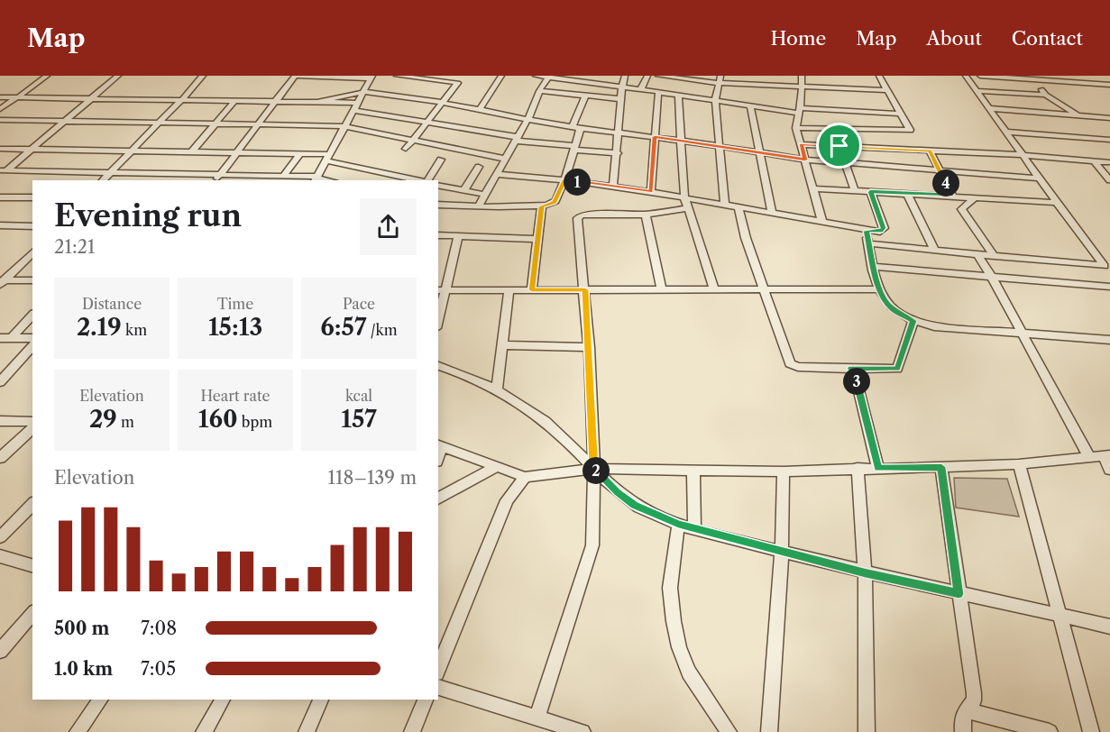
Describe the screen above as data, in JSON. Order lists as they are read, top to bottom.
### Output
{
  "page": {
    "header": "Map",
    "nav": [
      "Home",
      "Map",
      "About",
      "Contact"
    ],
    "pins": [
      "1",
      "4",
      "3",
      "2"
    ],
    "heading": ["Evening run", "21:21"],
    "stats": [
      ["Distance", "2.19 km"],
      ["Time", "15:13"],
      ["Pace", "6:57 /km"],
      ["Elevation", "29 m"],
      ["Heart rate", "160 bpm"],
      ["kcal", "157"]
    ],
    "chart": ["Elevation", "118–139 m"],
    "list": [
      {
        "name": "500 m",
        "note": "7:08"
      },
      {
        "name": "1.0 km",
        "note": "7:05"
      }
    ]
  }
}
